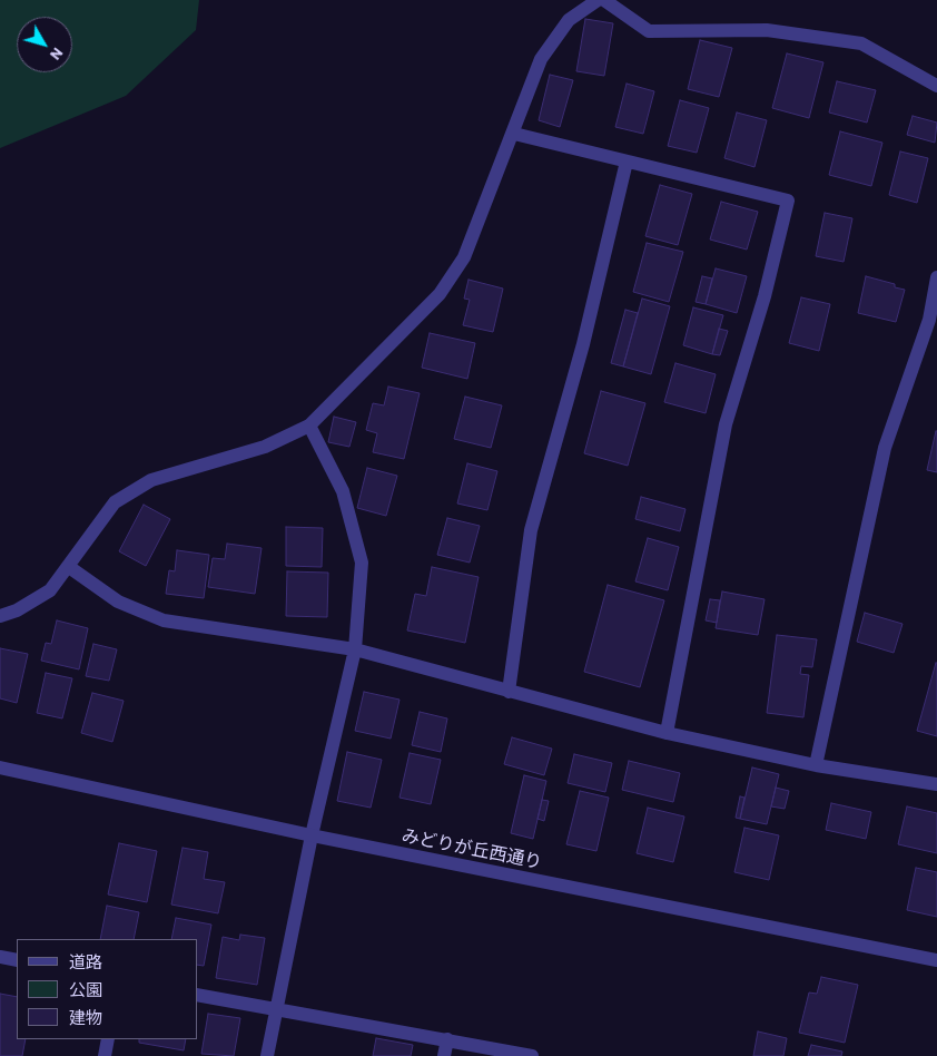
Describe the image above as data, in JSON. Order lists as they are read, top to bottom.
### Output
{
  "streets": {
    "street": ["みどりが丘西通り"]
  },
  "legend": ["道路", "公園", "建物"],
  "north": "bottom right"
}
